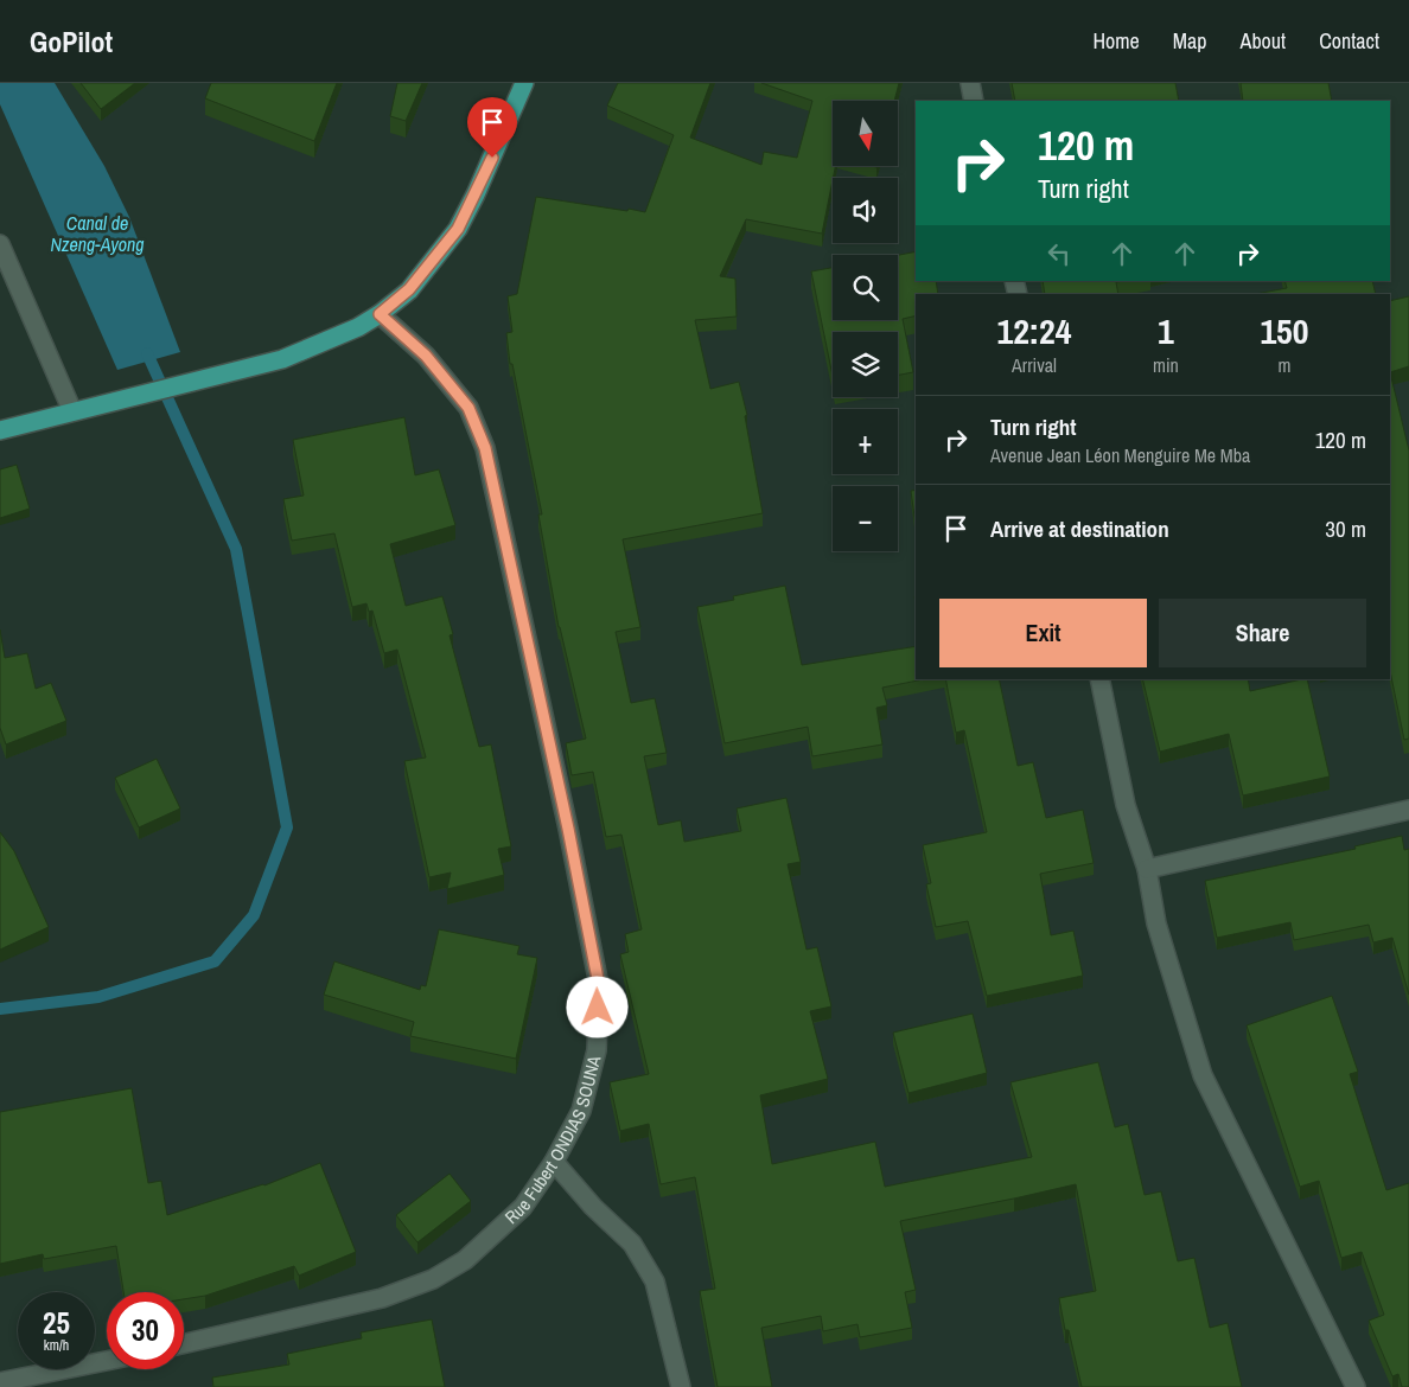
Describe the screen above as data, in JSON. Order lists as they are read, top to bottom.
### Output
{
  "streets": {
    "street": ["Rue Fubert ONDIAS SOUNA"]
  },
  "water": ["Canal de Nzeng-Ayong"],
  "north": "bottom",
  "page": {
    "header": "GoPilot",
    "nav": [
      "Home",
      "Map",
      "About",
      "Contact"
    ],
    "map_buttons": ["+", "−"],
    "turn": ["120 m", "Turn right"],
    "eta": [
      "12:24",
      "Arrival",
      "1",
      "min",
      "150",
      "m"
    ],
    "list": [
      {
        "name": "Turn right",
        "note": "Avenue Jean Léon Menguire Me Mba",
        "value": "120 m"
      },
      {
        "name": "Arrive at destination",
        "value": "30 m"
      }
    ],
    "buttons": ["Exit", "Share"],
    "speed": "25 km/h",
    "limit": "30"
  }
}
